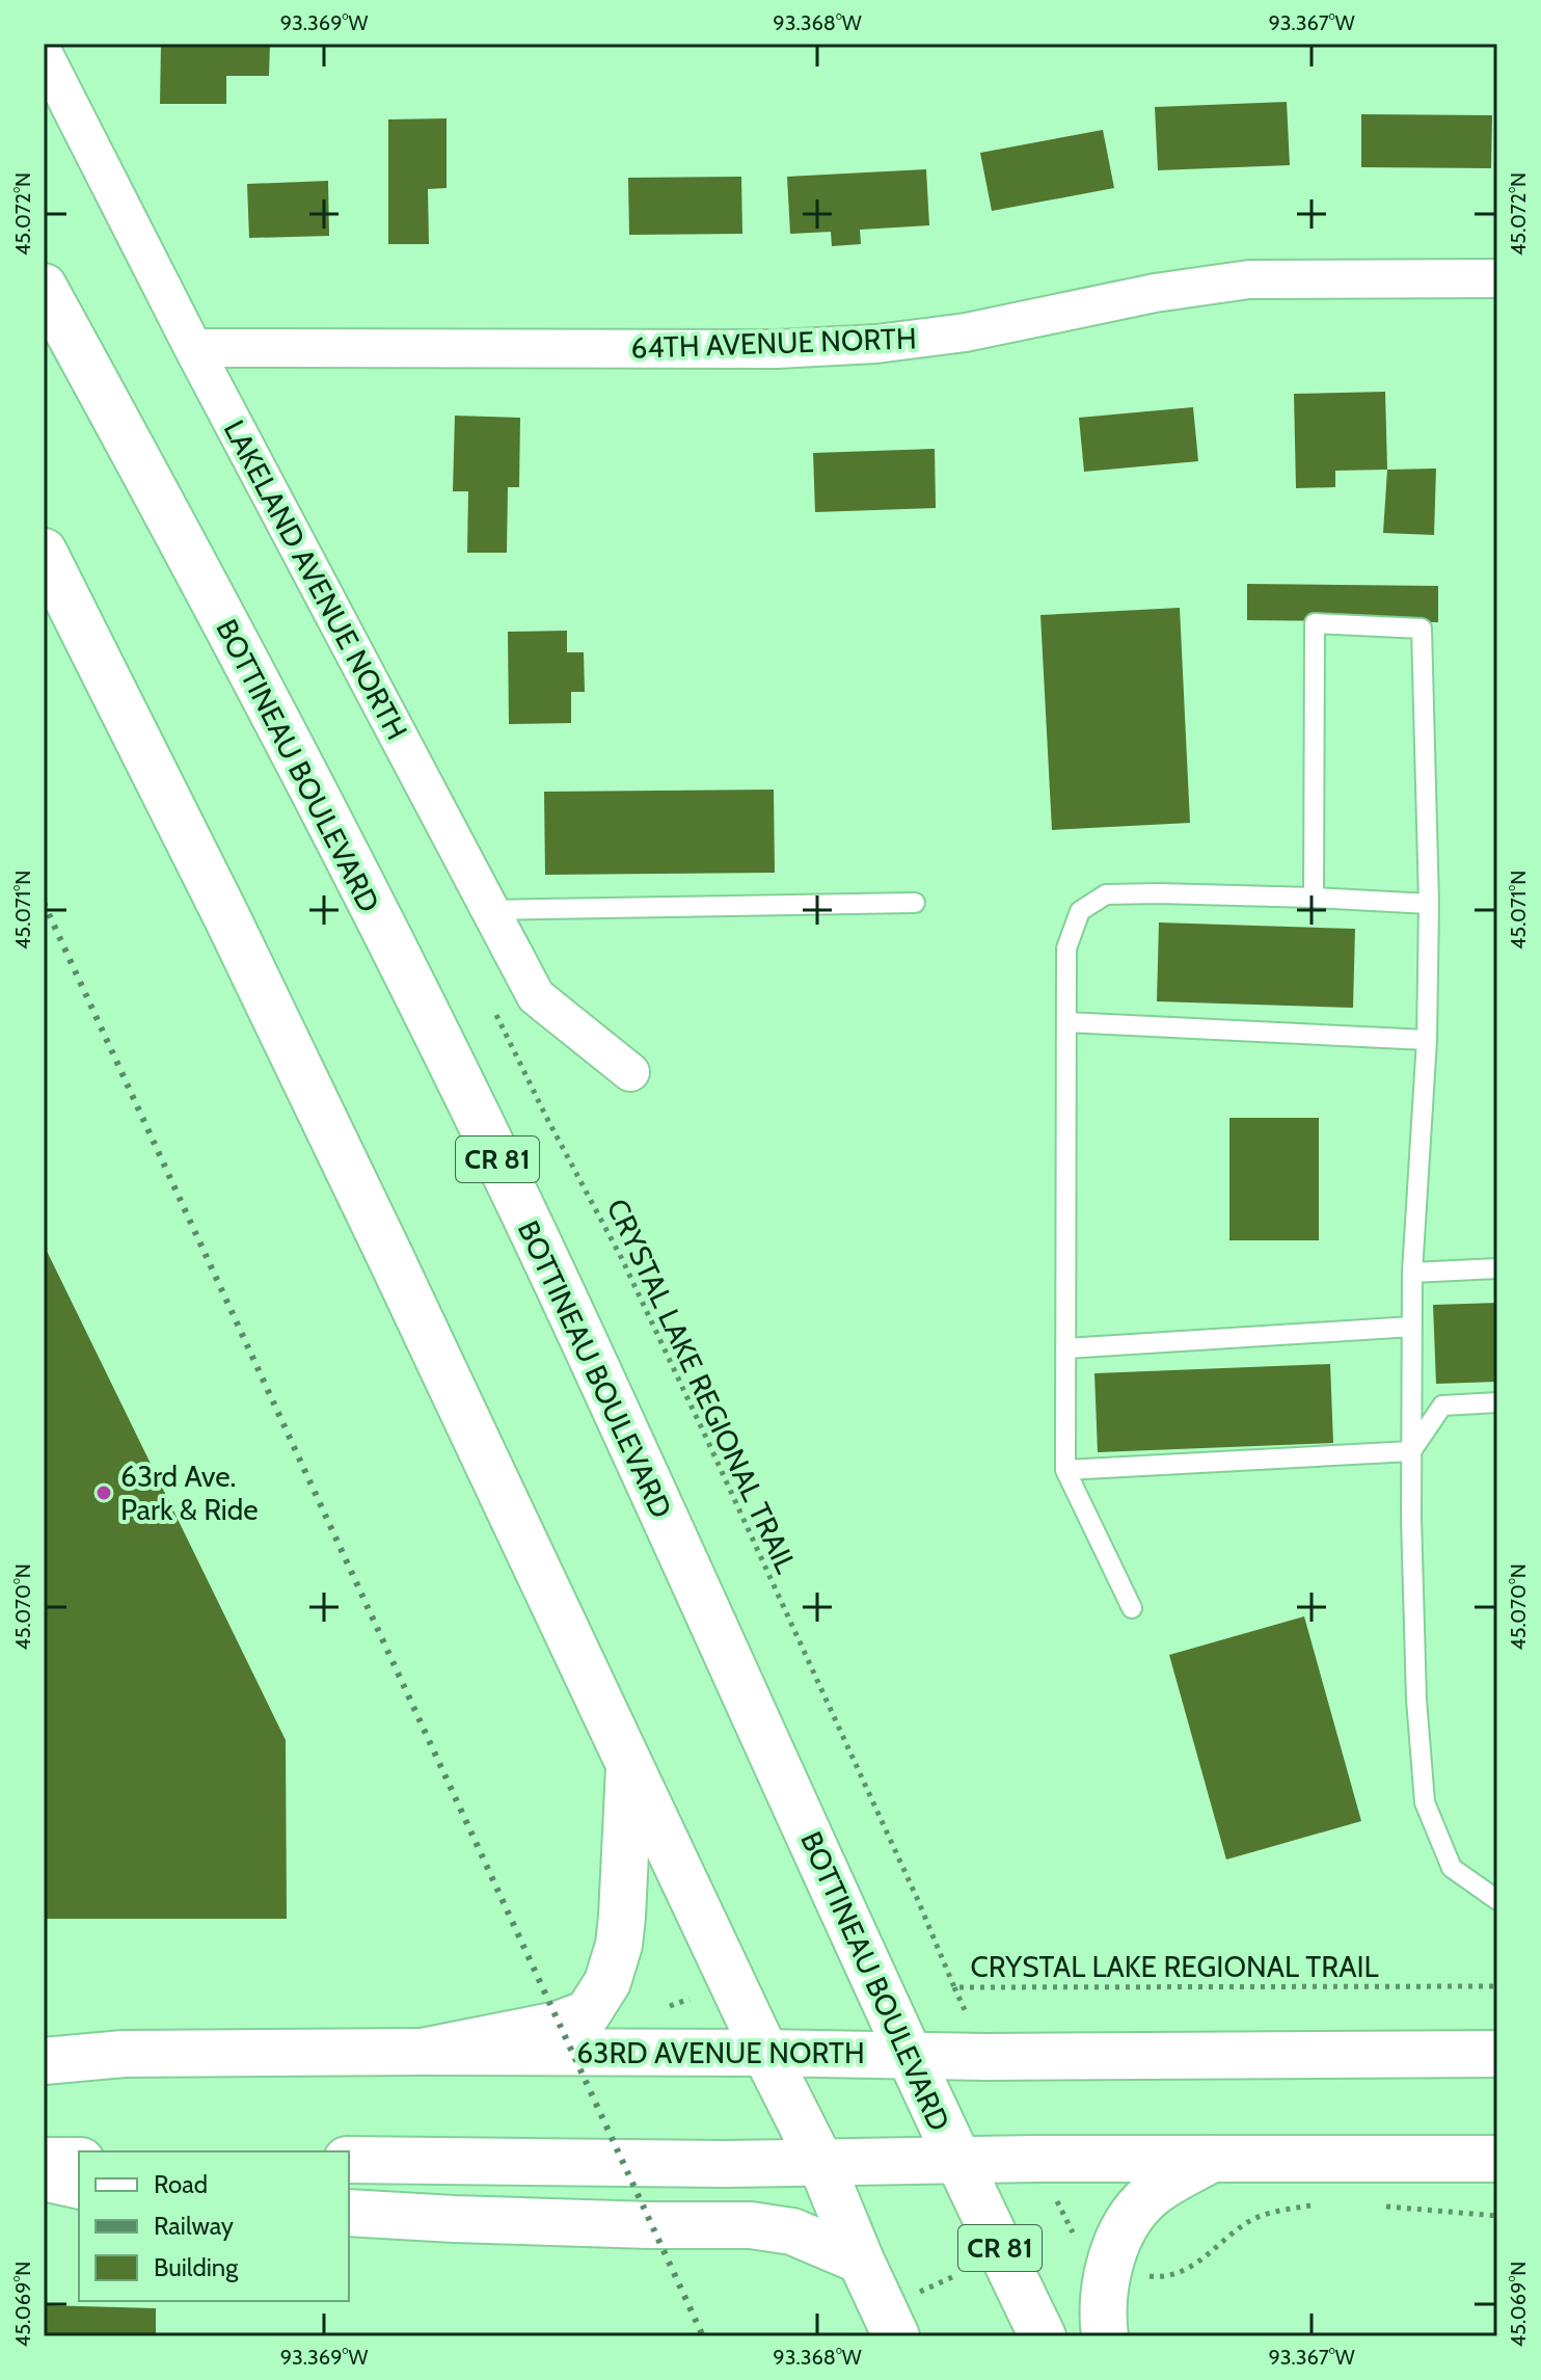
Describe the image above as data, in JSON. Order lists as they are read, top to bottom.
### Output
{
  "streets": {
    "main road": ["BOTTINEAU BOULEVARD", "CR 81", "63RD AVENUE NORTH"],
    "street": ["64TH AVENUE NORTH", "LAKELAND AVENUE NORTH"],
    "path": ["CRYSTAL LAKE REGIONAL TRAIL"]
  },
  "crossings": [
    ["64TH AVENUE NORTH", "LAKELAND AVENUE NORTH"],
    ["BOTTINEAU BOULEVARD", "63RD AVENUE NORTH"]
  ],
  "places": ["63rd Ave. Park & Ride"],
  "legend": ["Road", "Railway", "Building"],
  "coordinates": [
    "93.369°W",
    "93.368°W",
    "93.367°W",
    "45.072°N",
    "45.071°N",
    "45.070°N",
    "45.069°N"
  ]
}
